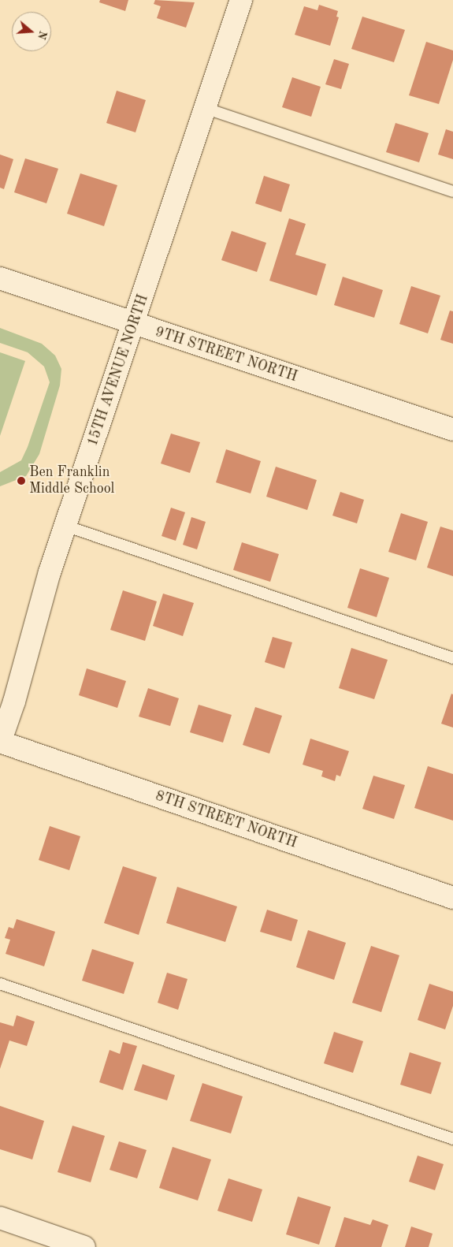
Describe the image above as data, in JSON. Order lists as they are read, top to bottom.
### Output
{
  "streets": {
    "street": ["9TH STREET NORTH", "15TH AVENUE NORTH", "8TH STREET NORTH"]
  },
  "crossings": [
    ["9TH STREET NORTH", "15TH AVENUE NORTH"],
    ["15TH AVENUE NORTH", "8TH STREET NORTH"]
  ],
  "places": ["Ben Franklin Middle School"],
  "north": "right"
}
